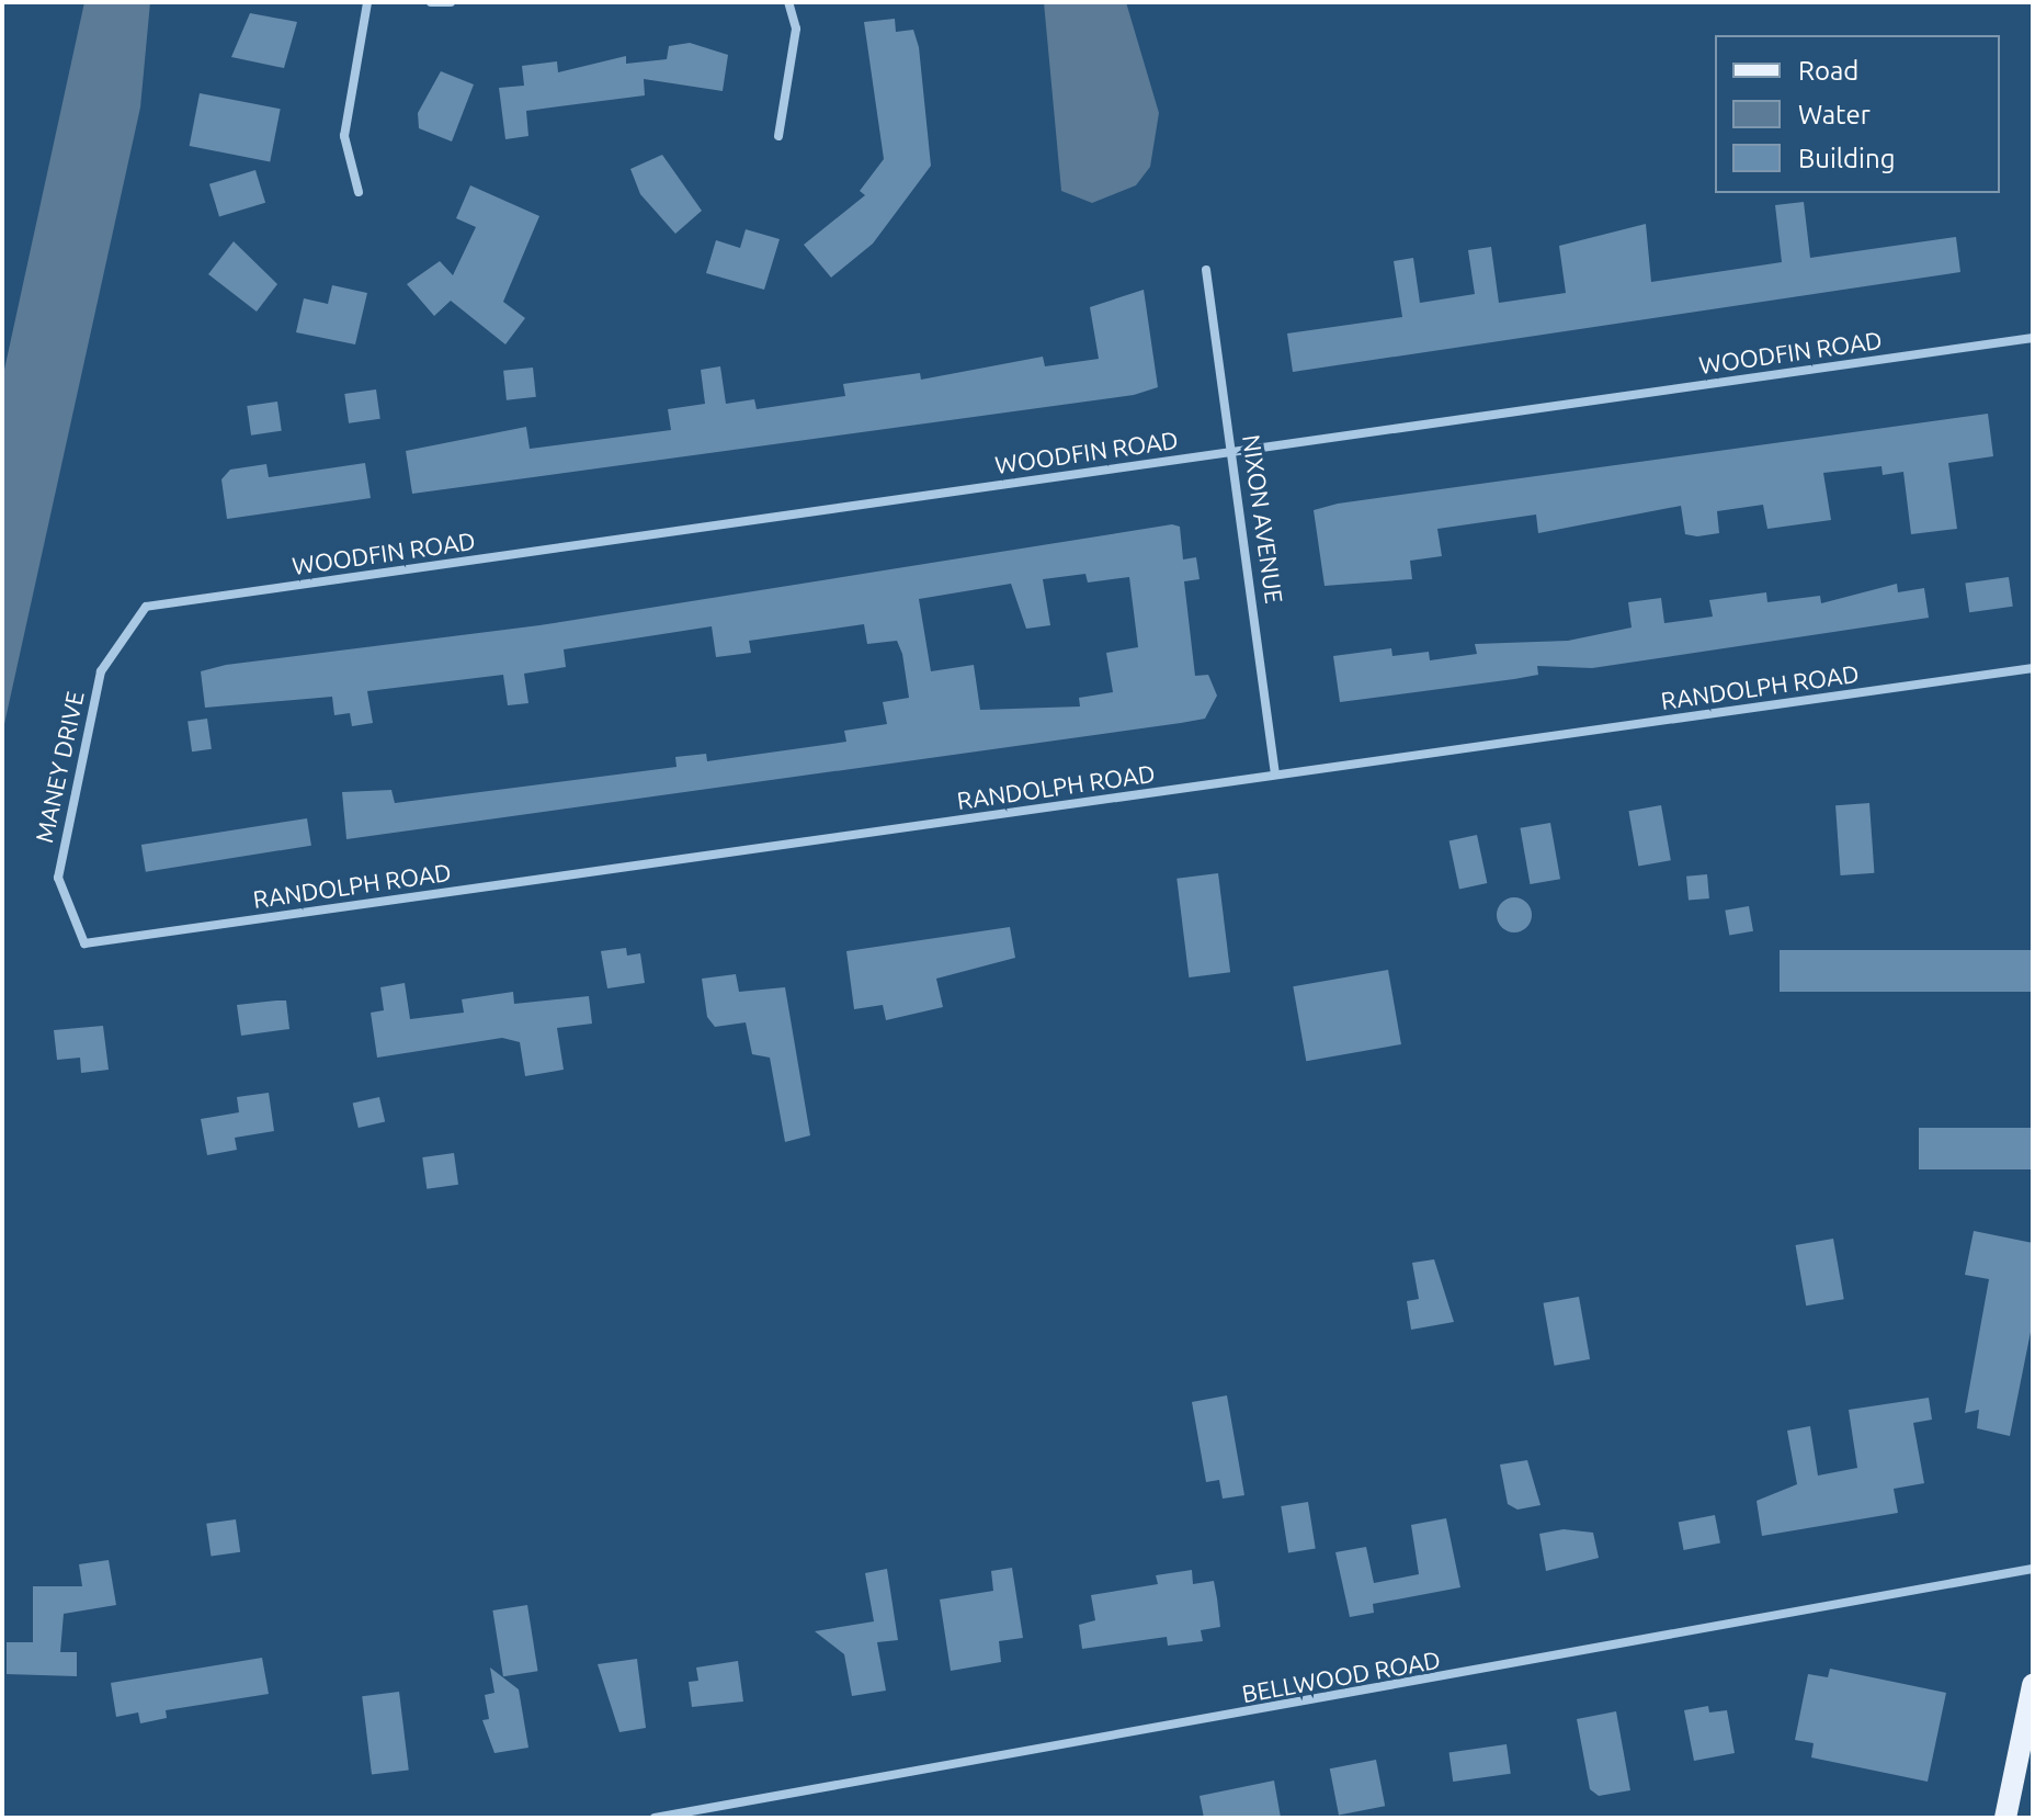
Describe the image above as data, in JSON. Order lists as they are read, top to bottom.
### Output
{
  "streets": {
    "street": [
      "WOODFIN ROAD",
      "NIXON AVENUE",
      "RANDOLPH ROAD",
      "MANEY DRIVE",
      "BELLWOOD ROAD"
    ]
  },
  "crossings": [
    ["WOODFIN ROAD", "NIXON AVENUE"],
    ["WOODFIN ROAD", "MANEY DRIVE"],
    ["NIXON AVENUE", "RANDOLPH ROAD"],
    ["RANDOLPH ROAD", "MANEY DRIVE"]
  ],
  "legend": ["Road", "Water", "Building"]
}
